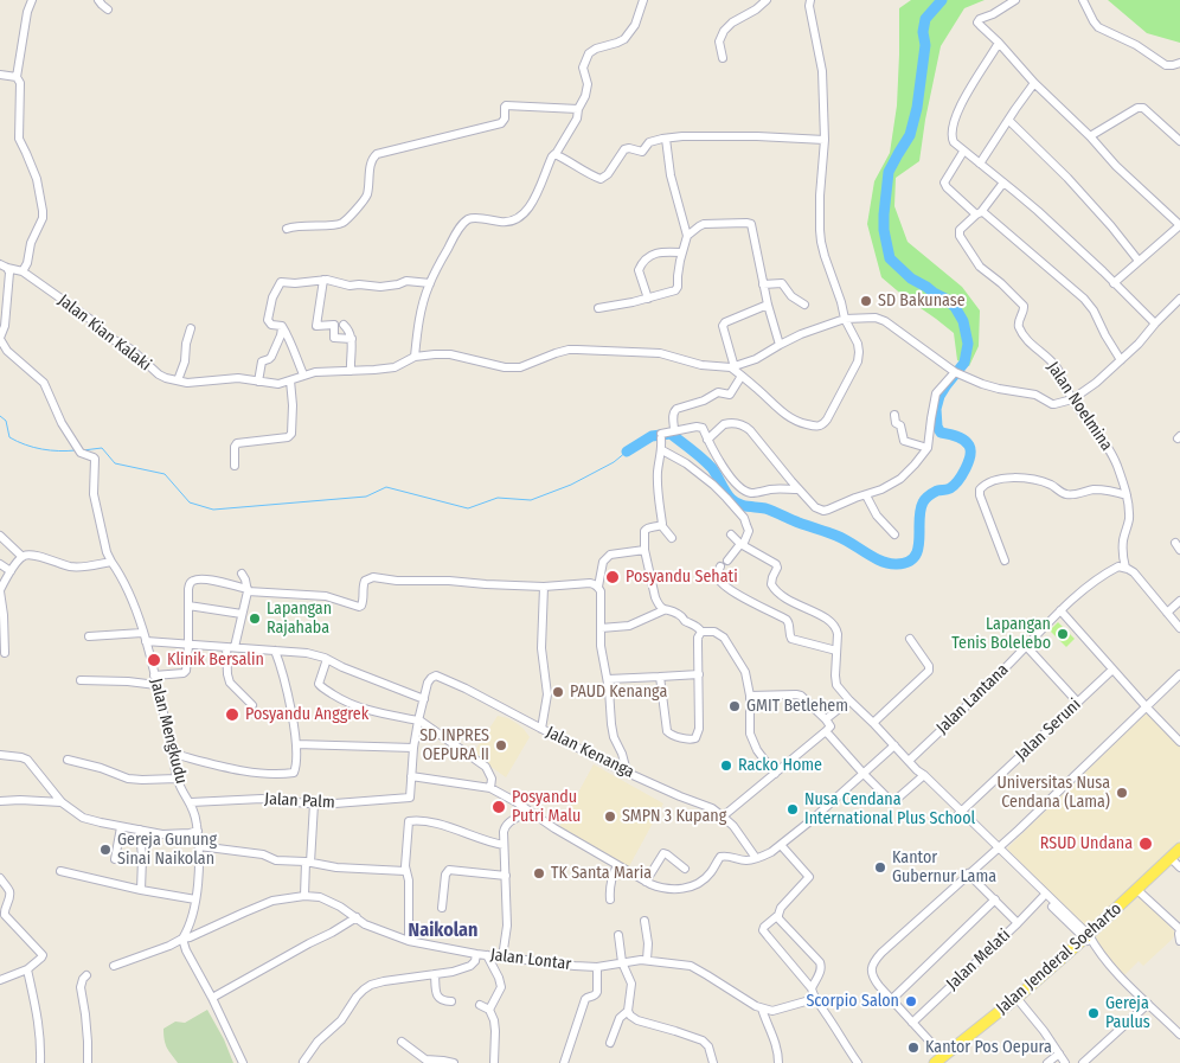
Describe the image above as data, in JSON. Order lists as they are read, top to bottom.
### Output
{
  "streets": {
    "main road": ["Jalan Jenderal Soeharto"],
    "street": [
      "Jalan Kian Kalaki",
      "Jalan Noelmina",
      "Jalan Lantana",
      "Jalan Seruni",
      "Jalan Mengkudu",
      "Jalan Kenanga",
      "Jalan Palm",
      "Jalan Lontar",
      "Jalan Melati"
    ]
  },
  "crossings": [
    ["Jalan Kian Kalaki", "Jalan Noelmina"],
    ["Jalan Noelmina", "Jalan Lantana"],
    ["Jalan Mengkudu", "Jalan Palm"],
    ["Jalan Mengkudu", "Jalan Lontar"],
    ["Jalan Kenanga", "Jalan Palm"]
  ],
  "districts": ["Naikolan"],
  "places": [
    "SD Bakunase",
    "Posyandu Sehati",
    "Lapangan Rajahaba",
    "Lapangan Tenis Bolelebo",
    "Klinik Bersalin",
    "PAUD Kenanga",
    "GMIT Betlehem",
    "Posyandu Anggrek",
    "SD INPRES OEPURA II",
    "Racko Home",
    "Universitas Nusa Cendana (Lama)",
    "Posyandu Putri Malu",
    "Nusa Cendana International Plus School",
    "SMPN 3 Kupang",
    "RSUD Undana",
    "Gereja Gunung Sinai Naikolan",
    "Kantor Gubernur Lama",
    "TK Santa Maria",
    "Scorpio Salon",
    "Gereja Paulus",
    "Kantor Pos Oepura"
  ]
}
